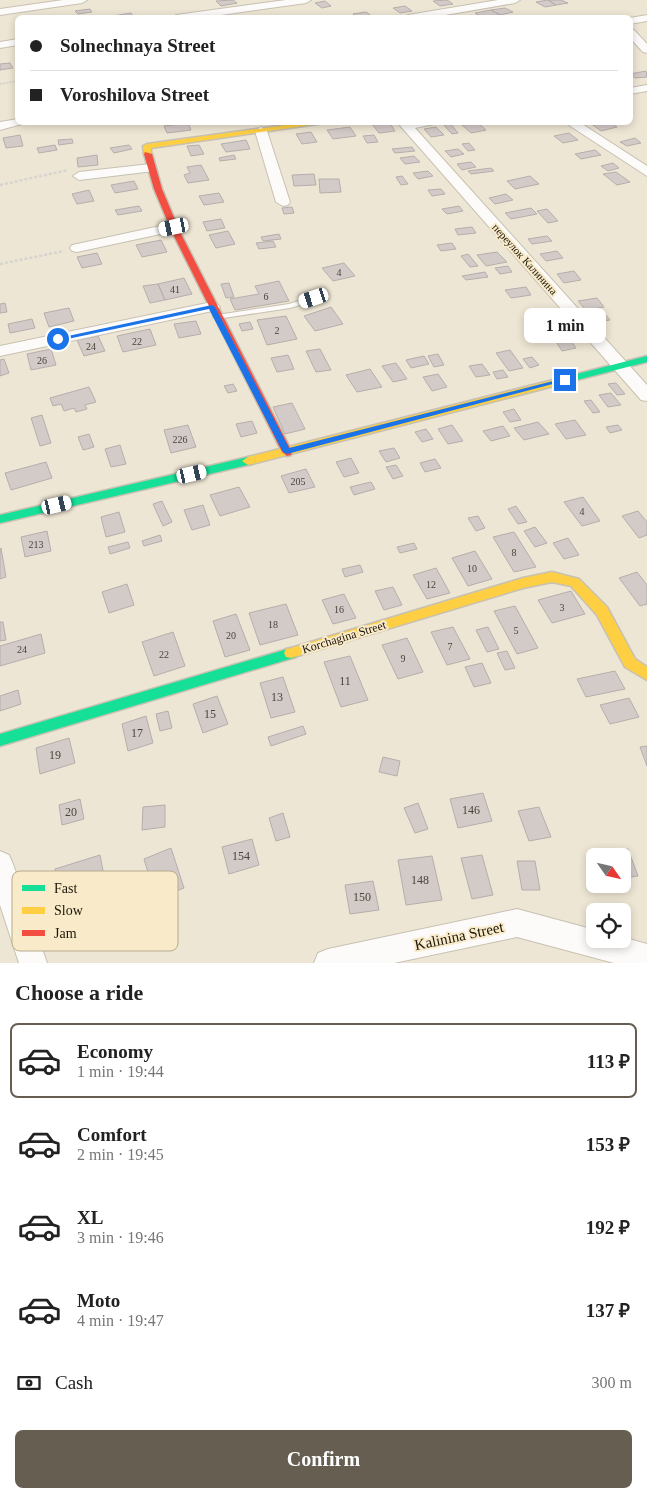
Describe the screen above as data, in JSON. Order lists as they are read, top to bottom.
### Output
{
  "streets": {
    "street": ["переулок Калинина", "Korchagina Street", "Kalinina Street"]
  },
  "house_numbers": [
    "4",
    "41",
    "6",
    "2",
    "22",
    "24",
    "26",
    "226",
    "205",
    "4",
    "213",
    "8",
    "10",
    "12",
    "3",
    "16",
    "18",
    "5",
    "20",
    "7",
    "24",
    "22",
    "9",
    "11",
    "13",
    "15",
    "17",
    "19",
    "146",
    "20",
    "154",
    "148",
    "150"
  ],
  "legend": ["Fast", "Slow", "Jam"],
  "north": "bottom right",
  "page": {
    "banner": ["Solnechnaya Street", "Voroshilova Street"],
    "bubble": "1 min",
    "heading": "Choose a ride",
    "list": [
      {
        "name": "Economy",
        "note": "1 min · 19:44",
        "value": "113 ₽"
      },
      {
        "name": "Comfort",
        "note": "2 min · 19:45",
        "value": "153 ₽"
      },
      {
        "name": "XL",
        "note": "3 min · 19:46",
        "value": "192 ₽"
      },
      {
        "name": "Moto",
        "note": "4 min · 19:47",
        "value": "137 ₽"
      }
    ],
    "pay": ["Cash", "300 m"],
    "buttons": "Confirm"
  }
}
